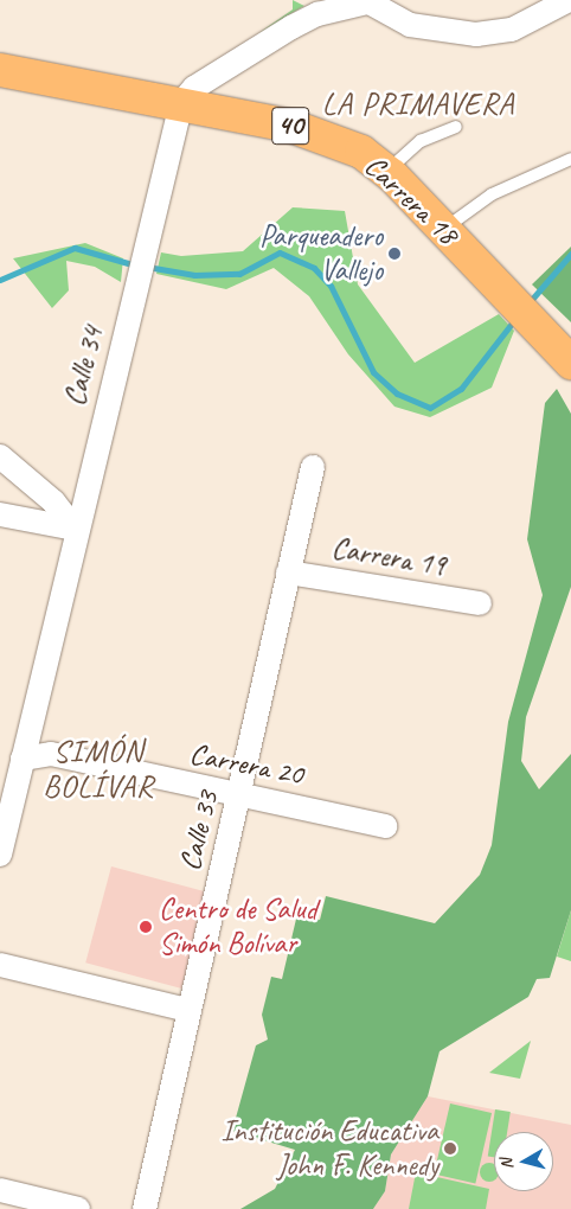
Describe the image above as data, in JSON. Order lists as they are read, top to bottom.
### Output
{
  "streets": {
    "highway": ["40", "Carrera 18"],
    "street": [
      "Calle 34",
      "Carrera 19",
      "Carrera 20",
      "Calle 33"
    ]
  },
  "crossings": [
    ["Carrera 18", "Calle 34"],
    ["Calle 34", "Carrera 20"],
    ["Carrera 19", "Calle 33"],
    ["Carrera 20", "Calle 33"]
  ],
  "districts": ["LA PRIMAVERA", "SIMÓN BOLÍVAR"],
  "places": ["Parqueadero Vallejo", "Centro de Salud Simón Bolívar", "Institución Educativa John F. Kennedy"],
  "north": "left"
}
